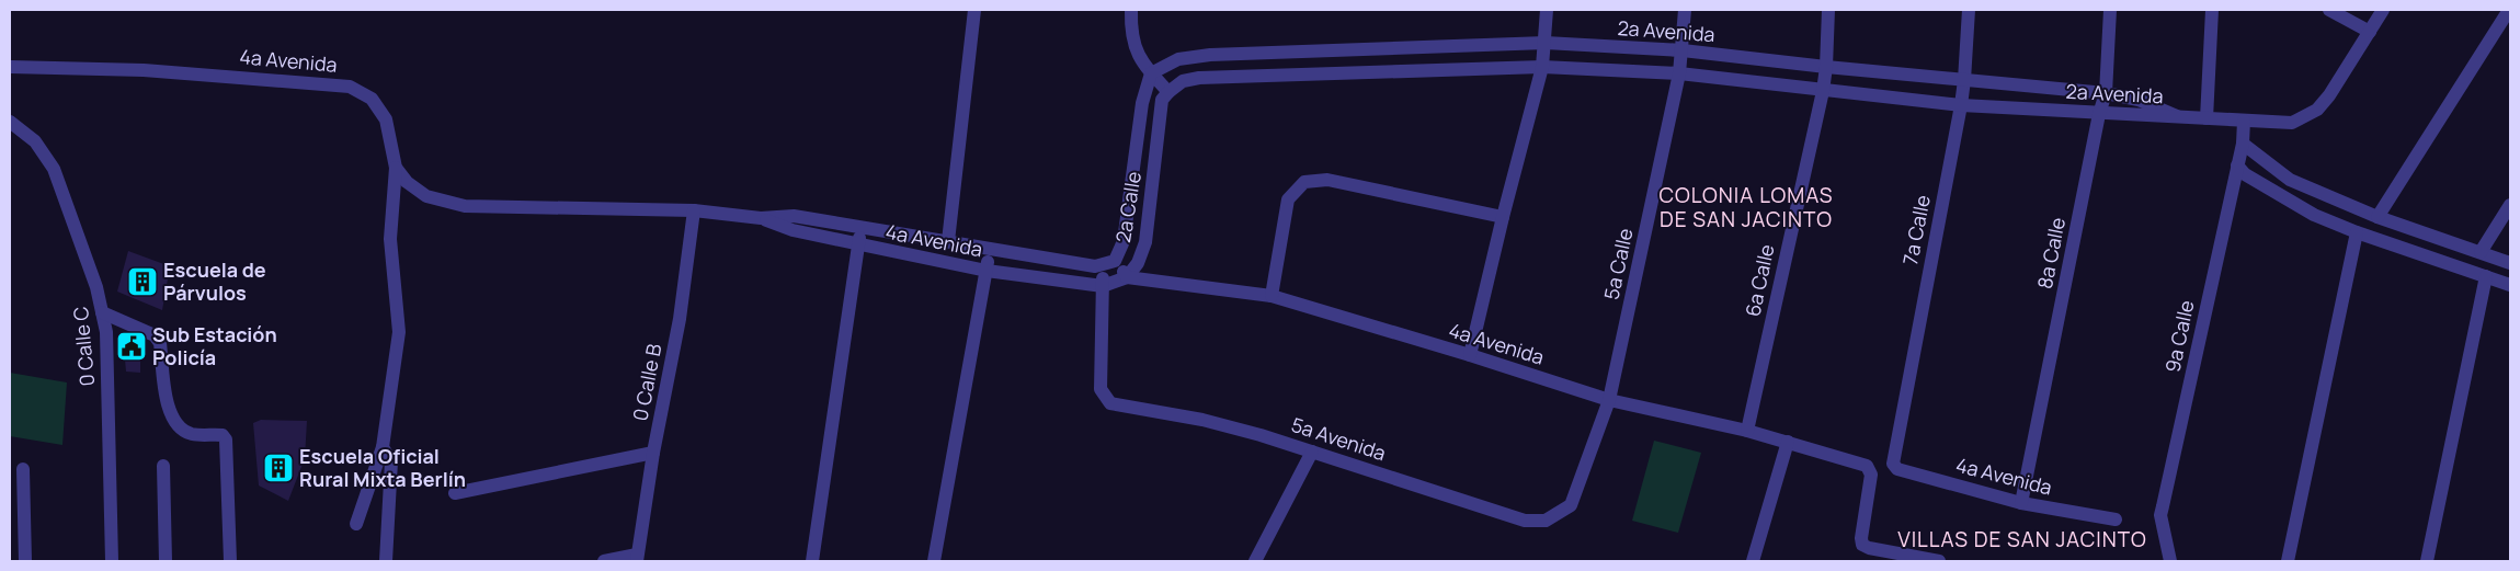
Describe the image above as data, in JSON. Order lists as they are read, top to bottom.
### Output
{
  "streets": {
    "street": [
      "2a Avenida",
      "4a Avenida",
      "2a Calle",
      "7a Calle",
      "8a Calle",
      "5a Calle",
      "6a Calle",
      "9a Calle",
      "0 Calle C",
      "0 Calle B",
      "5a Avenida"
    ]
  },
  "crossings": [
    ["2a Avenida", "2a Calle"],
    ["2a Avenida", "7a Calle"],
    ["2a Avenida", "8a Calle"],
    ["2a Avenida", "5a Calle"],
    ["2a Avenida", "6a Calle"],
    ["2a Avenida", "9a Calle"],
    ["4a Avenida", "2a Calle"],
    ["4a Avenida", "7a Calle"],
    ["4a Avenida", "8a Calle"],
    ["4a Avenida", "5a Calle"],
    ["4a Avenida", "6a Calle"],
    ["4a Avenida", "0 Calle B"],
    ["4a Avenida", "5a Avenida"],
    ["5a Calle", "5a Avenida"]
  ],
  "districts": ["COLONIA LOMAS DE SAN JACINTO", "VILLAS DE SAN JACINTO"],
  "places": {
    "building": ["Escuela de Párvulos", "Escuela Oficial Rural Mixta Berlín"],
    "public building": ["Sub Estación Policía"]
  }
}
